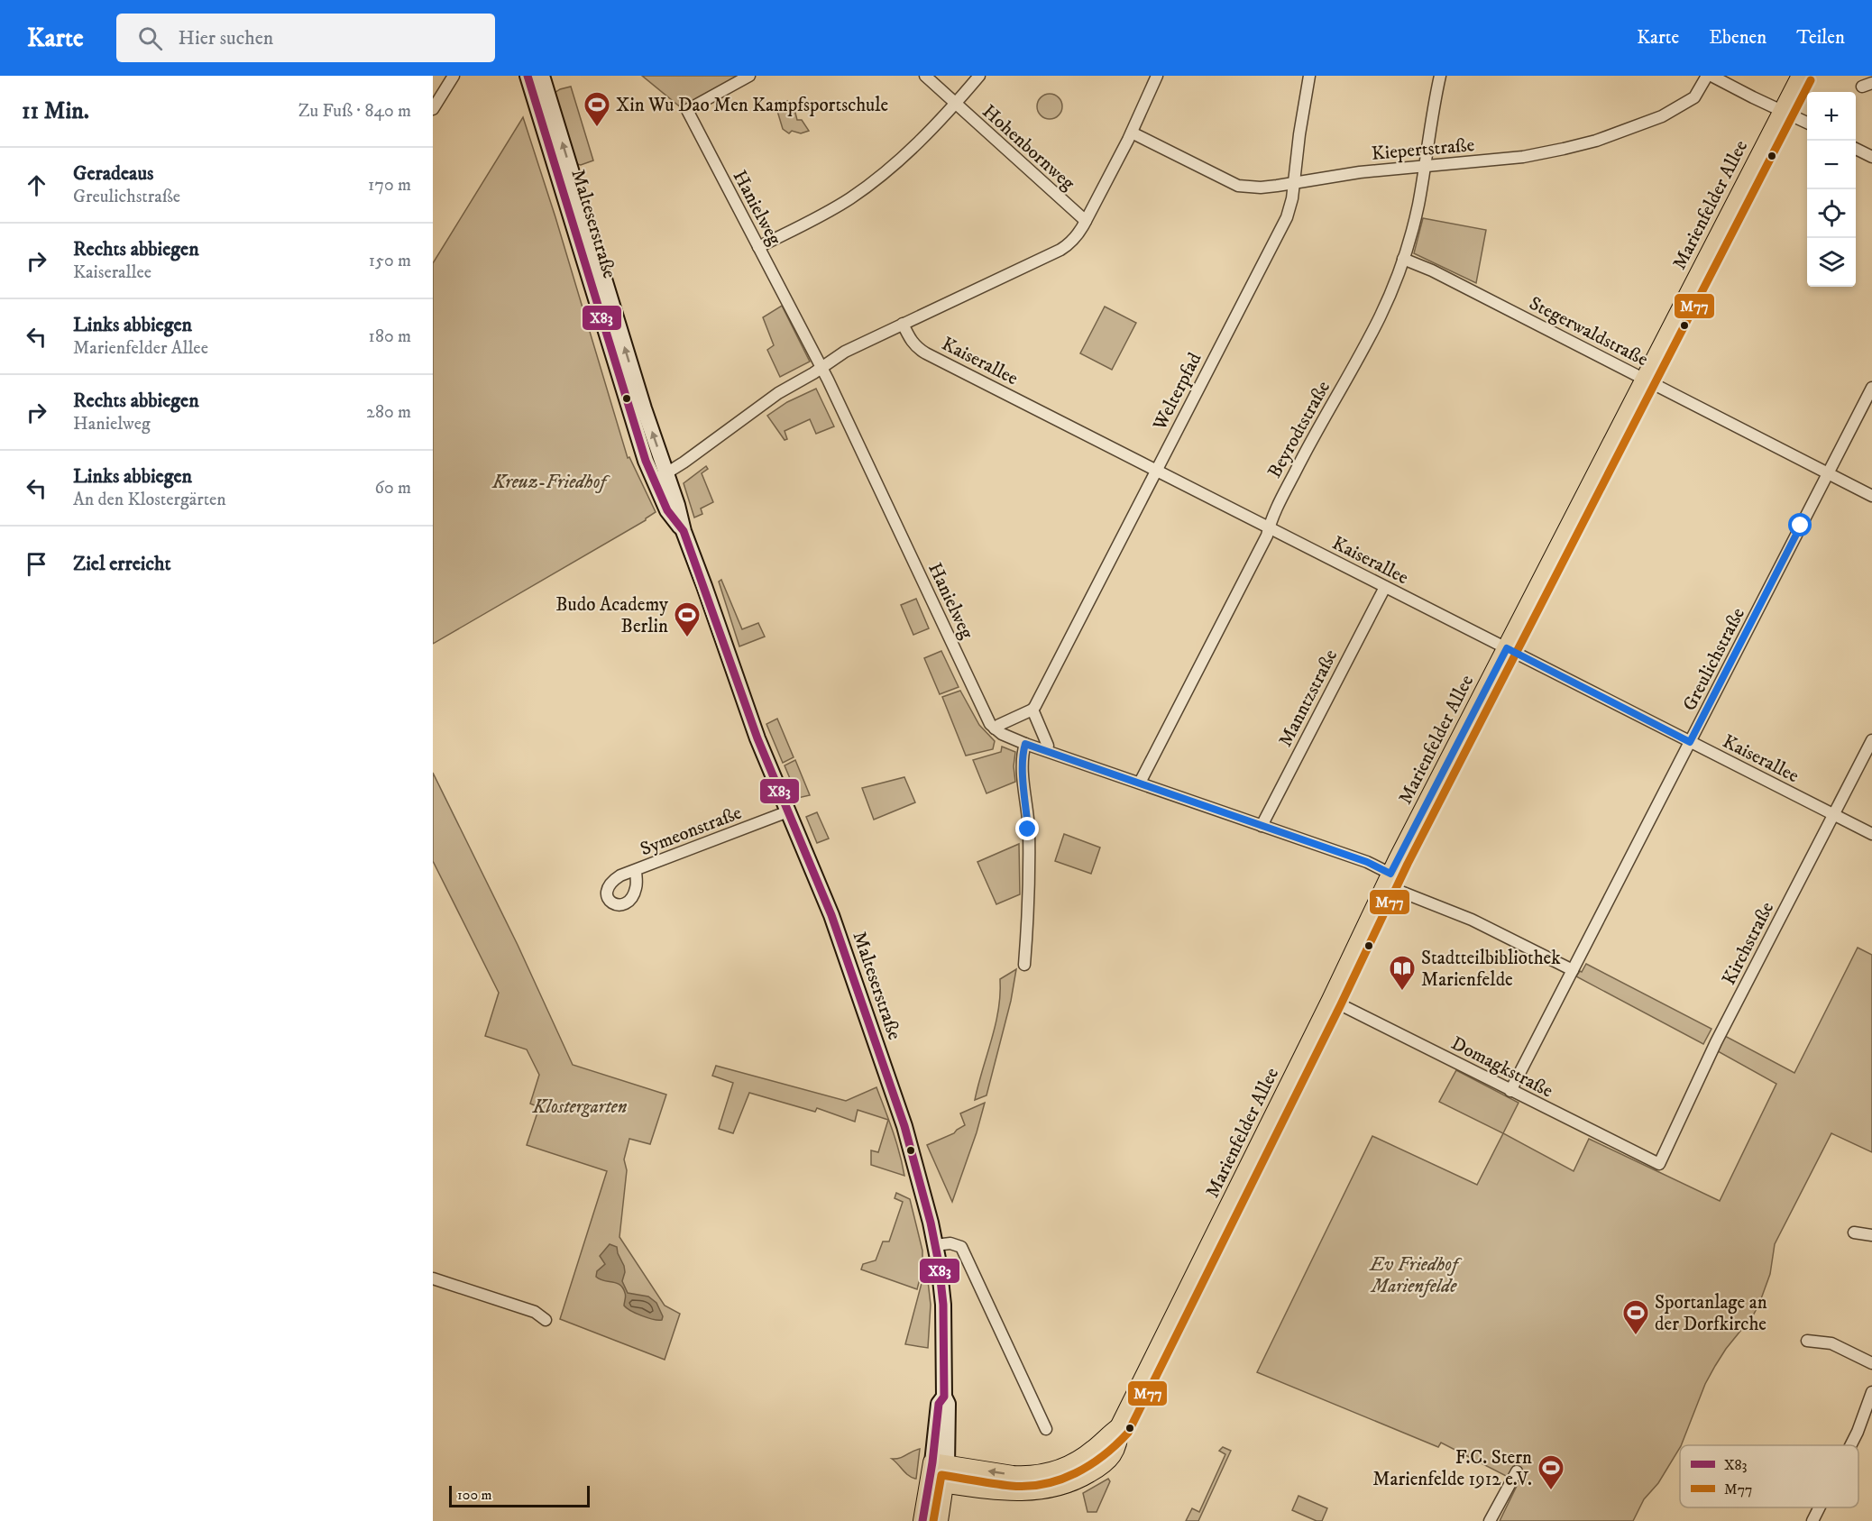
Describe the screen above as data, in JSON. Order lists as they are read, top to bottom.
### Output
{
  "streets": {
    "main road": ["Marienfelder Allee", "Malteserstraße"],
    "street": [
      "Hohenbornweg",
      "Kiepertstraße",
      "Hanielweg",
      "Stegerwaldstraße",
      "Kaiserallee",
      "Welterpfad",
      "Beyrodtstraße",
      "Greulichstraße",
      "Manntzstraße",
      "Symeonstraße",
      "Kirchstraße",
      "Domagkstraße"
    ]
  },
  "crossings": [
    ["Kiepertstraße", "Welterpfad"],
    ["Kiepertstraße", "Beyrodtstraße"],
    ["Marienfelder Allee", "Malteserstraße"],
    ["Marienfelder Allee", "Stegerwaldstraße"],
    ["Marienfelder Allee", "Kaiserallee"],
    ["Marienfelder Allee", "Domagkstraße"],
    ["Malteserstraße", "Symeonstraße"],
    ["Stegerwaldstraße", "Beyrodtstraße"],
    ["Stegerwaldstraße", "Greulichstraße"],
    ["Kaiserallee", "Welterpfad"],
    ["Kaiserallee", "Beyrodtstraße"],
    ["Kaiserallee", "Greulichstraße"],
    ["Kaiserallee", "Manntzstraße"],
    ["Kaiserallee", "Kirchstraße"],
    ["Greulichstraße", "Domagkstraße"],
    ["Kirchstraße", "Domagkstraße"]
  ],
  "parks": ["Kreuz-Friedhof", "Klostergarten", "Ev Friedhof Marienfelde"],
  "places": {
    "sports": [
      "Xin Wu Dao Men Kampfsportschule",
      "Budo Academy Berlin",
      "Sportanlage an der Dorfkirche",
      "F.C. Stern Marienfelde 1912 e.V."
    ],
    "library": ["Stadtteilbibliothek Marienfelde"]
  },
  "lines": ["transit line X83", "transit line M77"],
  "legend": ["X83", "M77"],
  "scale_bar": "100 m",
  "page": {
    "header": "Karte",
    "search": "Hier suchen",
    "nav": ["Karte", "Ebenen", "Teilen"],
    "heading": ["11 Min.", "Zu Fuß · 840 m"],
    "map_buttons": ["+", "−"],
    "list": [
      ["Geradeaus", "Greulichstraße", "170 m"],
      ["Rechts abbiegen", "Kaiserallee", "150 m"],
      ["Links abbiegen", "Marienfelder Allee", "180 m"],
      ["Rechts abbiegen", "Hanielweg", "280 m"],
      ["Links abbiegen", "An den Klostergärten", "60 m"],
      "Ziel erreicht"
    ],
    "scale": "100 m"
  }
}
